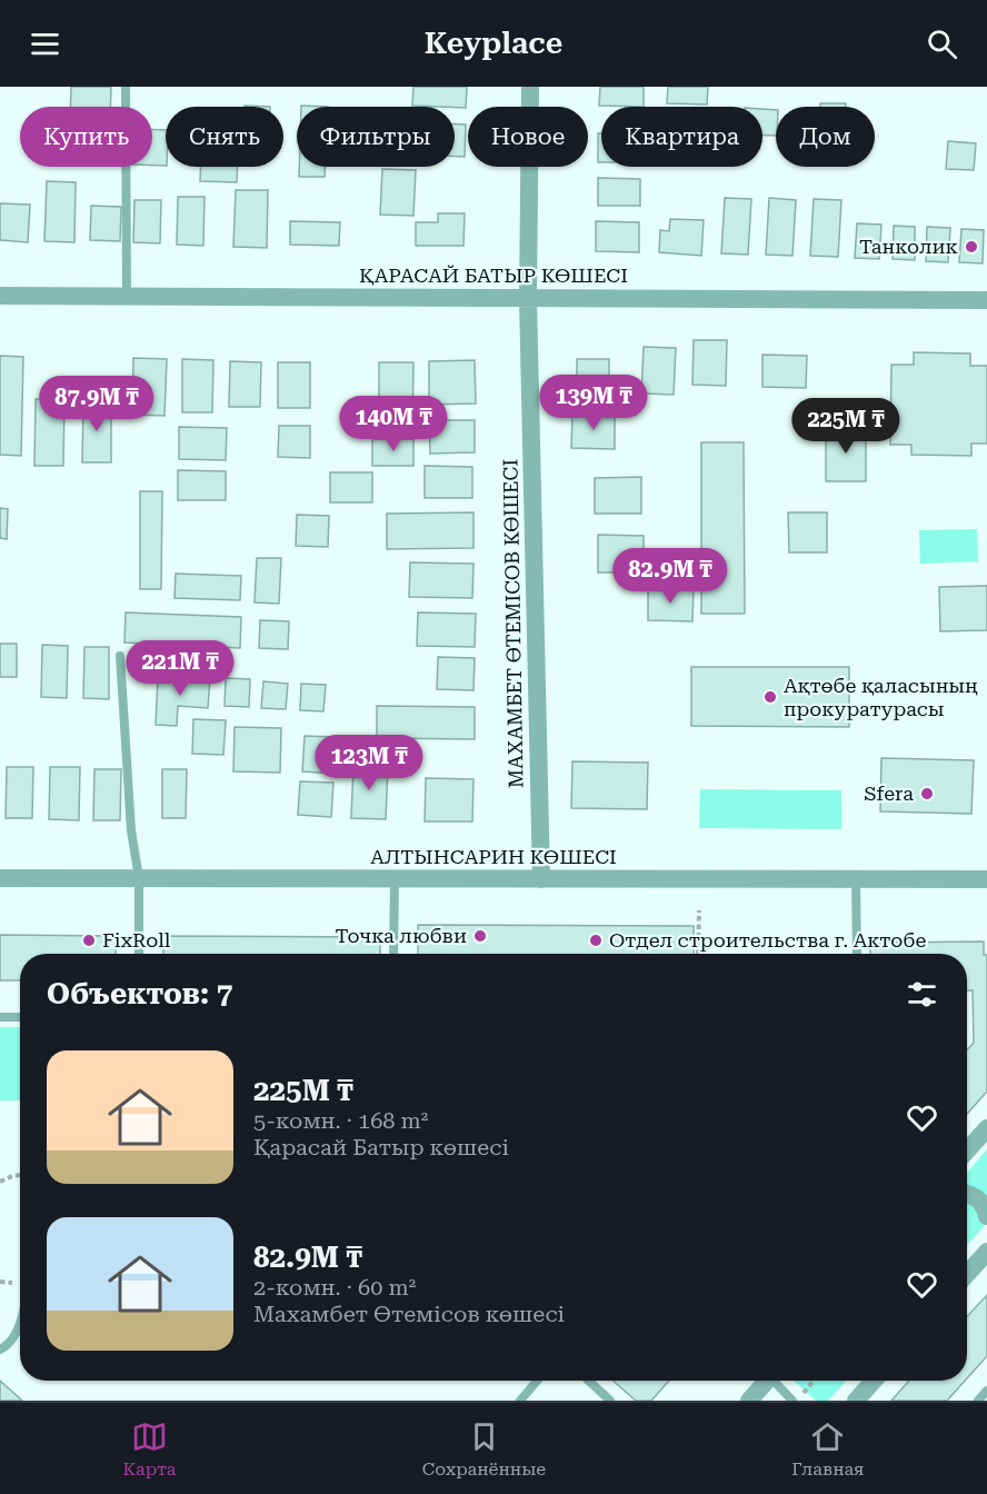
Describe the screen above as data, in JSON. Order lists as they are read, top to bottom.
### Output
{
  "streets": {
    "street": ["ҚАРАСАЙ БАТЫР КӨШЕСІ", "МАХАМБЕТ ӨТЕМІСОВ КӨШЕСІ", "АЛТЫНСАРИН КӨШЕСІ"]
  },
  "crossings": [
    ["ҚАРАСАЙ БАТЫР КӨШЕСІ", "МАХАМБЕТ ӨТЕМІСОВ КӨШЕСІ"],
    ["МАХАМБЕТ ӨТЕМІСОВ КӨШЕСІ", "АЛТЫНСАРИН КӨШЕСІ"]
  ],
  "places": [
    "Танколик",
    "Ақтөбе қаласының прокуратурасы",
    "Sfera",
    "Точка любви",
    "FixRoll",
    "Отдел строительства г. Актобе"
  ],
  "page": {
    "header": "Keyplace",
    "chip": [
      "Купить",
      "Снять",
      "Фильтры",
      "Новое",
      "Квартира",
      "Дом"
    ],
    "price": [
      "139M ₸",
      "87.9M ₸",
      "140M ₸",
      "225M ₸",
      "82.9M ₸",
      "221M ₸",
      "123M ₸"
    ],
    "heading": "Объектов: 7",
    "list": [
      {
        "name": "225M ₸",
        "note": "5-комн. · 168 m² · Қарасай Батыр көшесі"
      },
      {
        "name": "82.9M ₸",
        "note": "2-комн. · 60 m² · Махамбет Өтемісов көшесі"
      }
    ],
    "tabs": ["Карта", "Сохранённые", "Главная"]
  }
}
